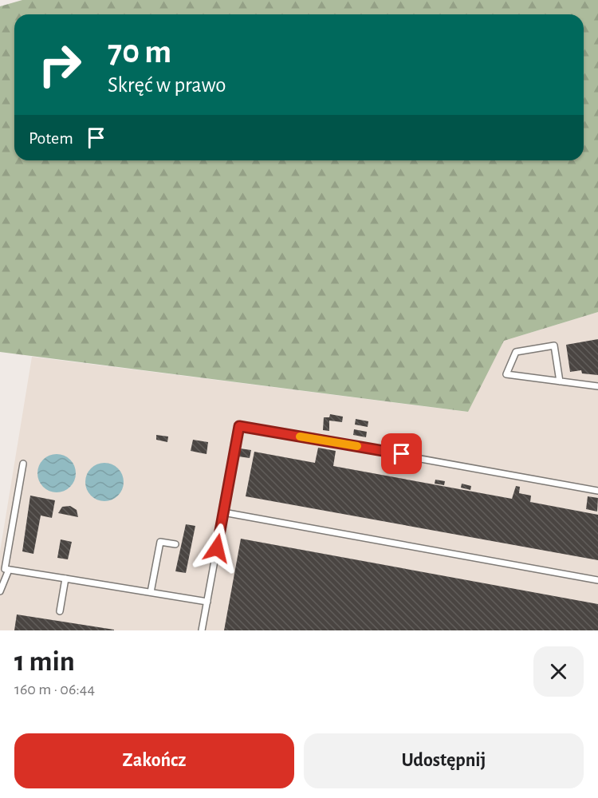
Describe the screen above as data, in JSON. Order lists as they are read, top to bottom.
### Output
{
  "page": {
    "turn": ["70 m", "Skręć w prawo"],
    "then": "Potem",
    "heading": ["1 min", "160 m · 06:44"],
    "buttons": ["Zakończ", "Udostępnij"]
  }
}
